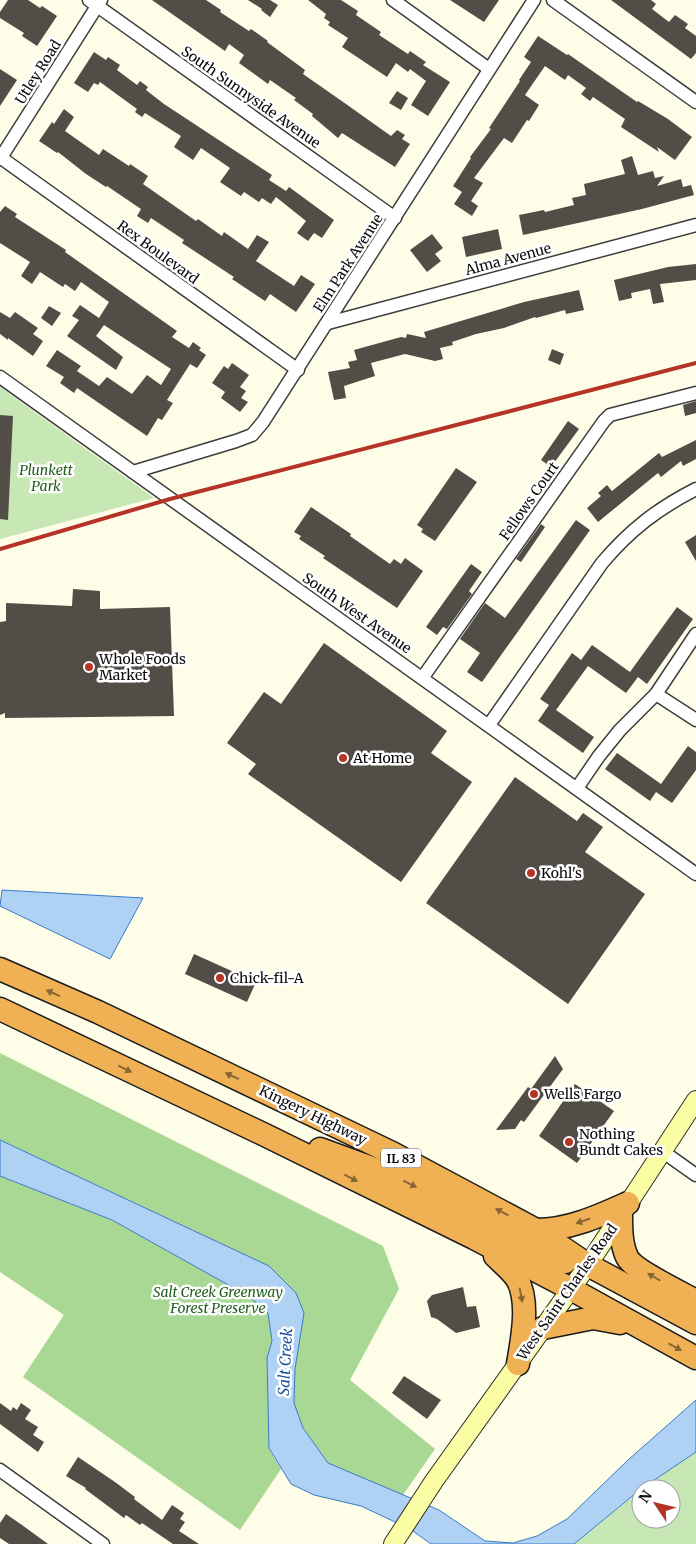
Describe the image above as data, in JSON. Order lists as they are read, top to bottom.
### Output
{
  "streets": {
    "highway": ["Kingery Highway", "IL 83"],
    "main road": ["West Saint Charles Road"],
    "street": [
      "Utley Road",
      "South Sunnyside Avenue",
      "Rex Boulevard",
      "Alma Avenue",
      "Elm Park Avenue",
      "Fellows Court",
      "South West Avenue"
    ]
  },
  "crossings": [
    ["Utley Road", "South Sunnyside Avenue"],
    ["Utley Road", "Rex Boulevard"],
    ["South Sunnyside Avenue", "Elm Park Avenue"],
    ["Rex Boulevard", "Elm Park Avenue"],
    ["Alma Avenue", "Elm Park Avenue"],
    ["Elm Park Avenue", "South West Avenue"],
    ["Fellows Court", "South West Avenue"],
    ["Kingery Highway", "West Saint Charles Road"]
  ],
  "water": ["Salt Creek"],
  "parks": ["Plunkett Park", "Salt Creek Greenway Forest Preserve"],
  "places": [
    "Whole Foods Market",
    "At Home",
    "Kohl's",
    "Chick-fil-A",
    "Wells Fargo",
    "Nothing Bundt Cakes"
  ],
  "north": "top left"
}
